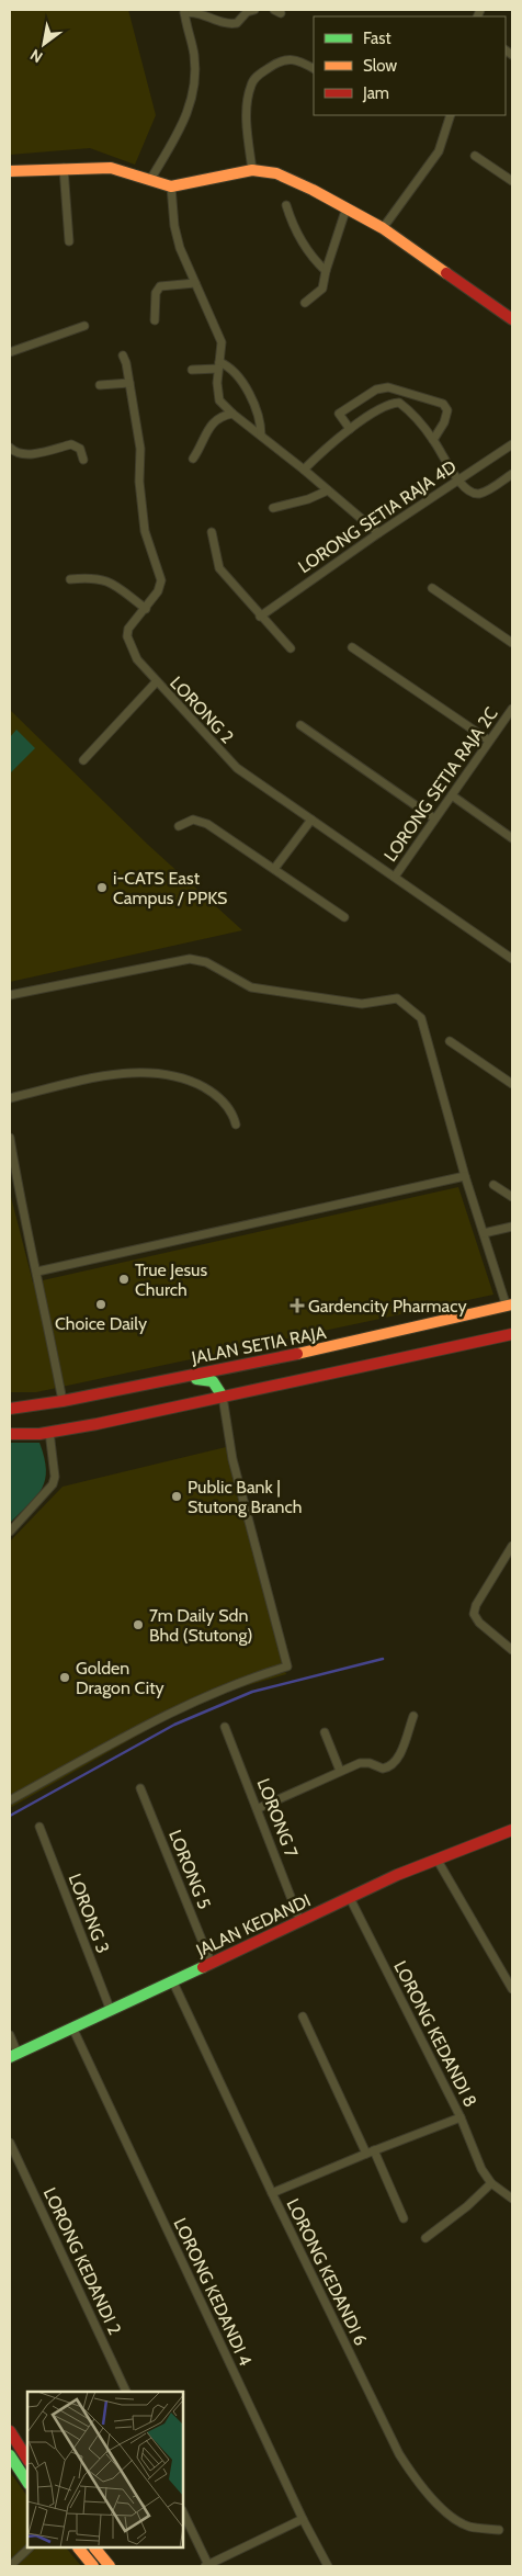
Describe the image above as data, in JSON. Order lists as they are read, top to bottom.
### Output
{
  "streets": {
    "main road": ["JALAN SETIA RAJA", "JALAN KEDANDI"],
    "street": [
      "LORONG SETIA RAJA 4D",
      "LORONG 2",
      "LORONG SETIA RAJA 2C",
      "LORONG 7",
      "LORONG 5",
      "LORONG 3",
      "LORONG KEDANDI 8",
      "LORONG KEDANDI 2",
      "LORONG KEDANDI 6",
      "LORONG KEDANDI 4"
    ]
  },
  "crossings": [
    ["LORONG 2", "LORONG SETIA RAJA 2C"],
    ["LORONG 7", "JALAN KEDANDI"],
    ["LORONG 5", "JALAN KEDANDI"],
    ["LORONG 3", "JALAN KEDANDI"],
    ["JALAN KEDANDI", "LORONG KEDANDI 8"],
    ["JALAN KEDANDI", "LORONG KEDANDI 6"],
    ["JALAN KEDANDI", "LORONG KEDANDI 4"]
  ],
  "places": {
    "other": [
      "i-CATS East Campus / PPKS",
      "True Jesus Church",
      "Choice Daily",
      "Public Bank | Stutong Branch",
      "7m Daily Sdn Bhd (Stutong)",
      "Golden Dragon City"
    ],
    "health": ["Gardencity Pharmacy"]
  },
  "legend": ["Fast", "Slow", "Jam"],
  "north": "bottom left"
}
